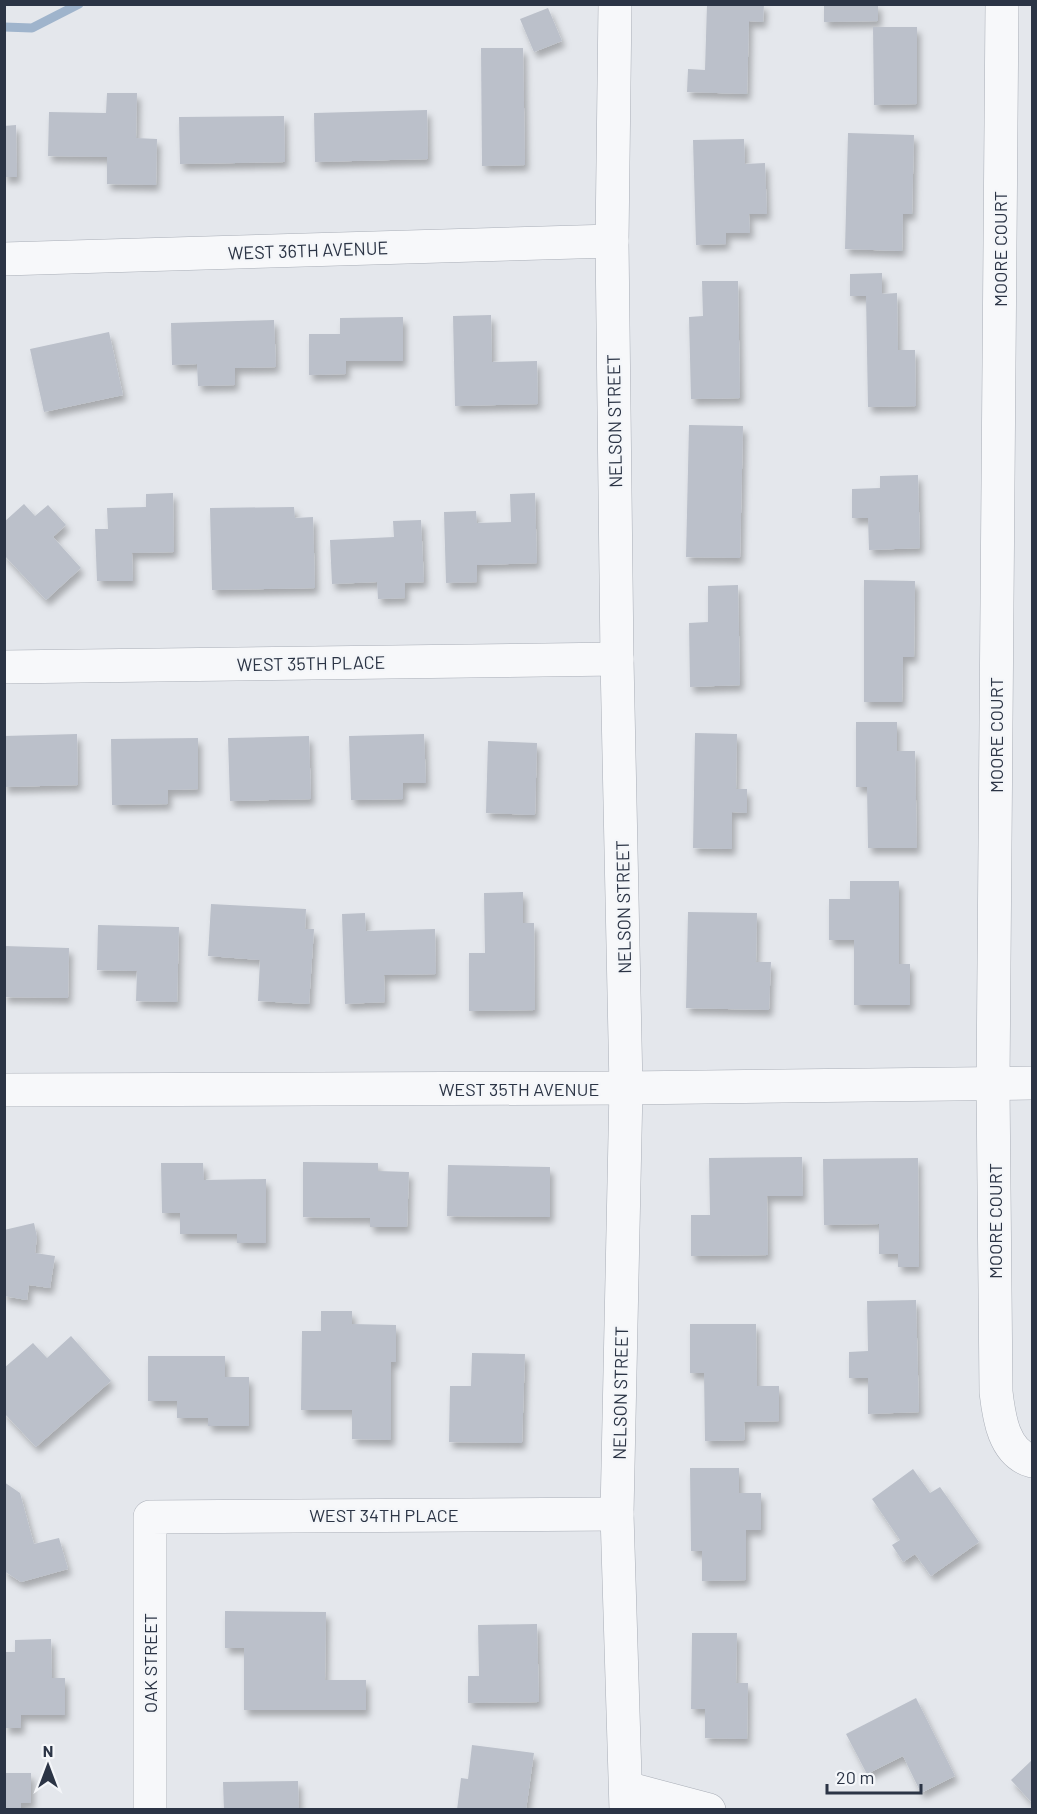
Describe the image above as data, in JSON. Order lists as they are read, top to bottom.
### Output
{
  "streets": {
    "street": [
      "MOORE COURT",
      "WEST 36TH AVENUE",
      "NELSON STREET",
      "WEST 35TH PLACE",
      "WEST 35TH AVENUE",
      "WEST 34TH PLACE",
      "OAK STREET"
    ]
  },
  "crossings": [
    ["MOORE COURT", "WEST 35TH AVENUE"],
    ["WEST 36TH AVENUE", "NELSON STREET"],
    ["NELSON STREET", "WEST 35TH PLACE"],
    ["NELSON STREET", "WEST 35TH AVENUE"],
    ["NELSON STREET", "WEST 34TH PLACE"],
    ["WEST 34TH PLACE", "OAK STREET"]
  ],
  "scale_bar": "20 m",
  "north": "top"
}
